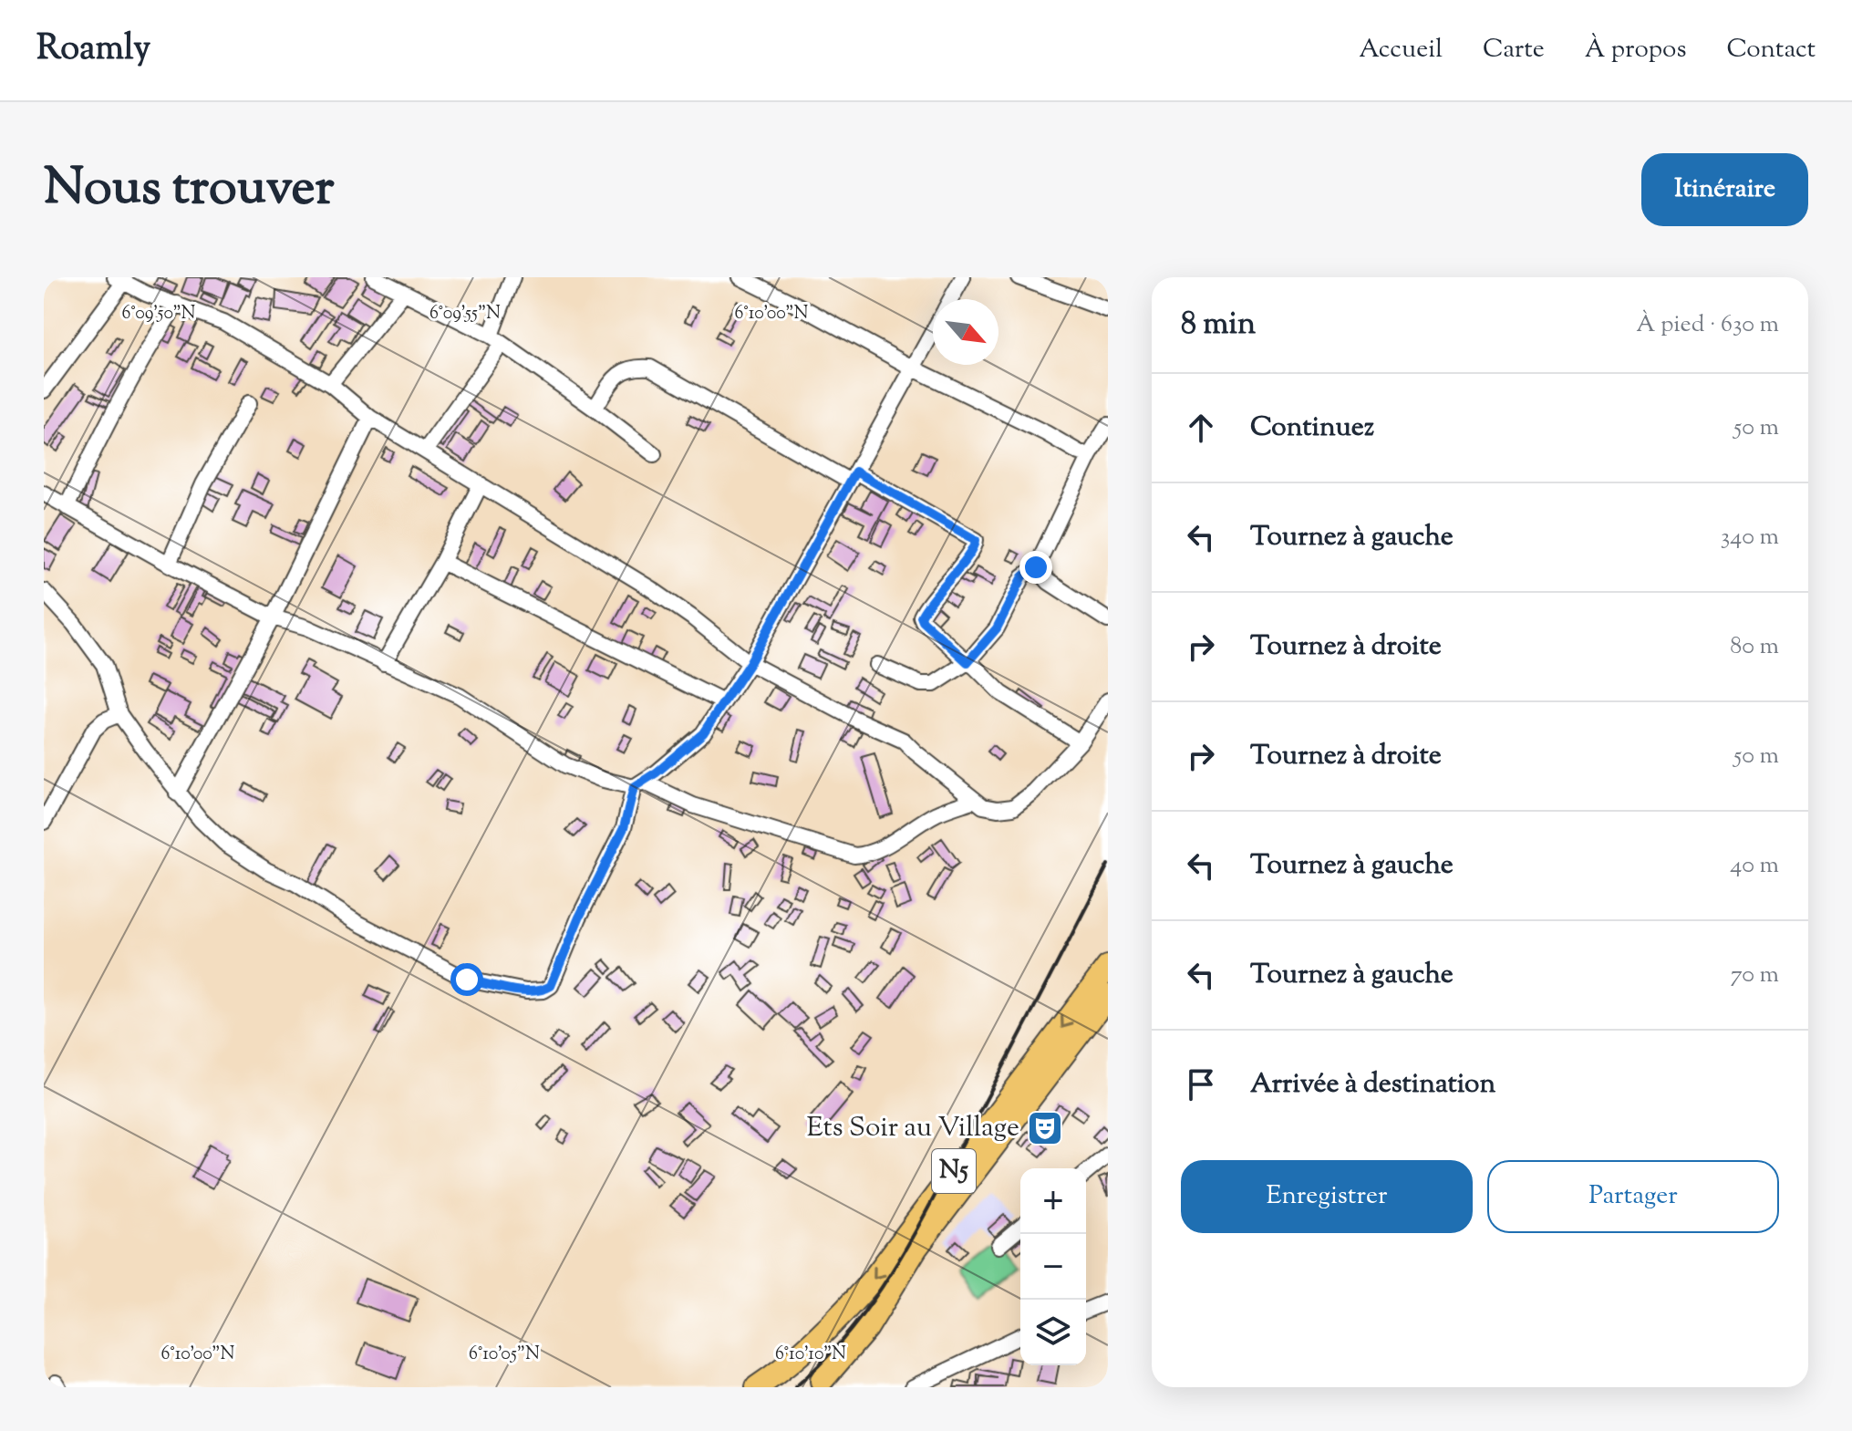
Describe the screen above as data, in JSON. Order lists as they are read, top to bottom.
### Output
{
  "streets": {
    "highway": ["N5"]
  },
  "places": {
    "theatre": ["Ets Soir au Village"]
  },
  "north": "bottom right",
  "page": {
    "header": "Roamly",
    "nav": [
      "Accueil",
      "Carte",
      "À propos",
      "Contact"
    ],
    "title": "Nous trouver",
    "buttons": [
      "Itinéraire",
      ["Enregistrer", "Partager"]
    ],
    "heading": ["8 min", "À pied · 630 m"],
    "list": [
      ["Continuez", "50 m"],
      ["Tournez à gauche", "340 m"],
      ["Tournez à droite", "80 m"],
      ["Tournez à droite", "50 m"],
      ["Tournez à gauche", "40 m"],
      ["Tournez à gauche", "70 m"],
      "Arrivée à destination"
    ],
    "map_buttons": ["+", "−"]
  },
  "coordinates": [
    "6°09'50\"N",
    "6°09'55\"N",
    "6°10'00\"N",
    "6°10'05\"N",
    "6°10'10\"N"
  ]
}
